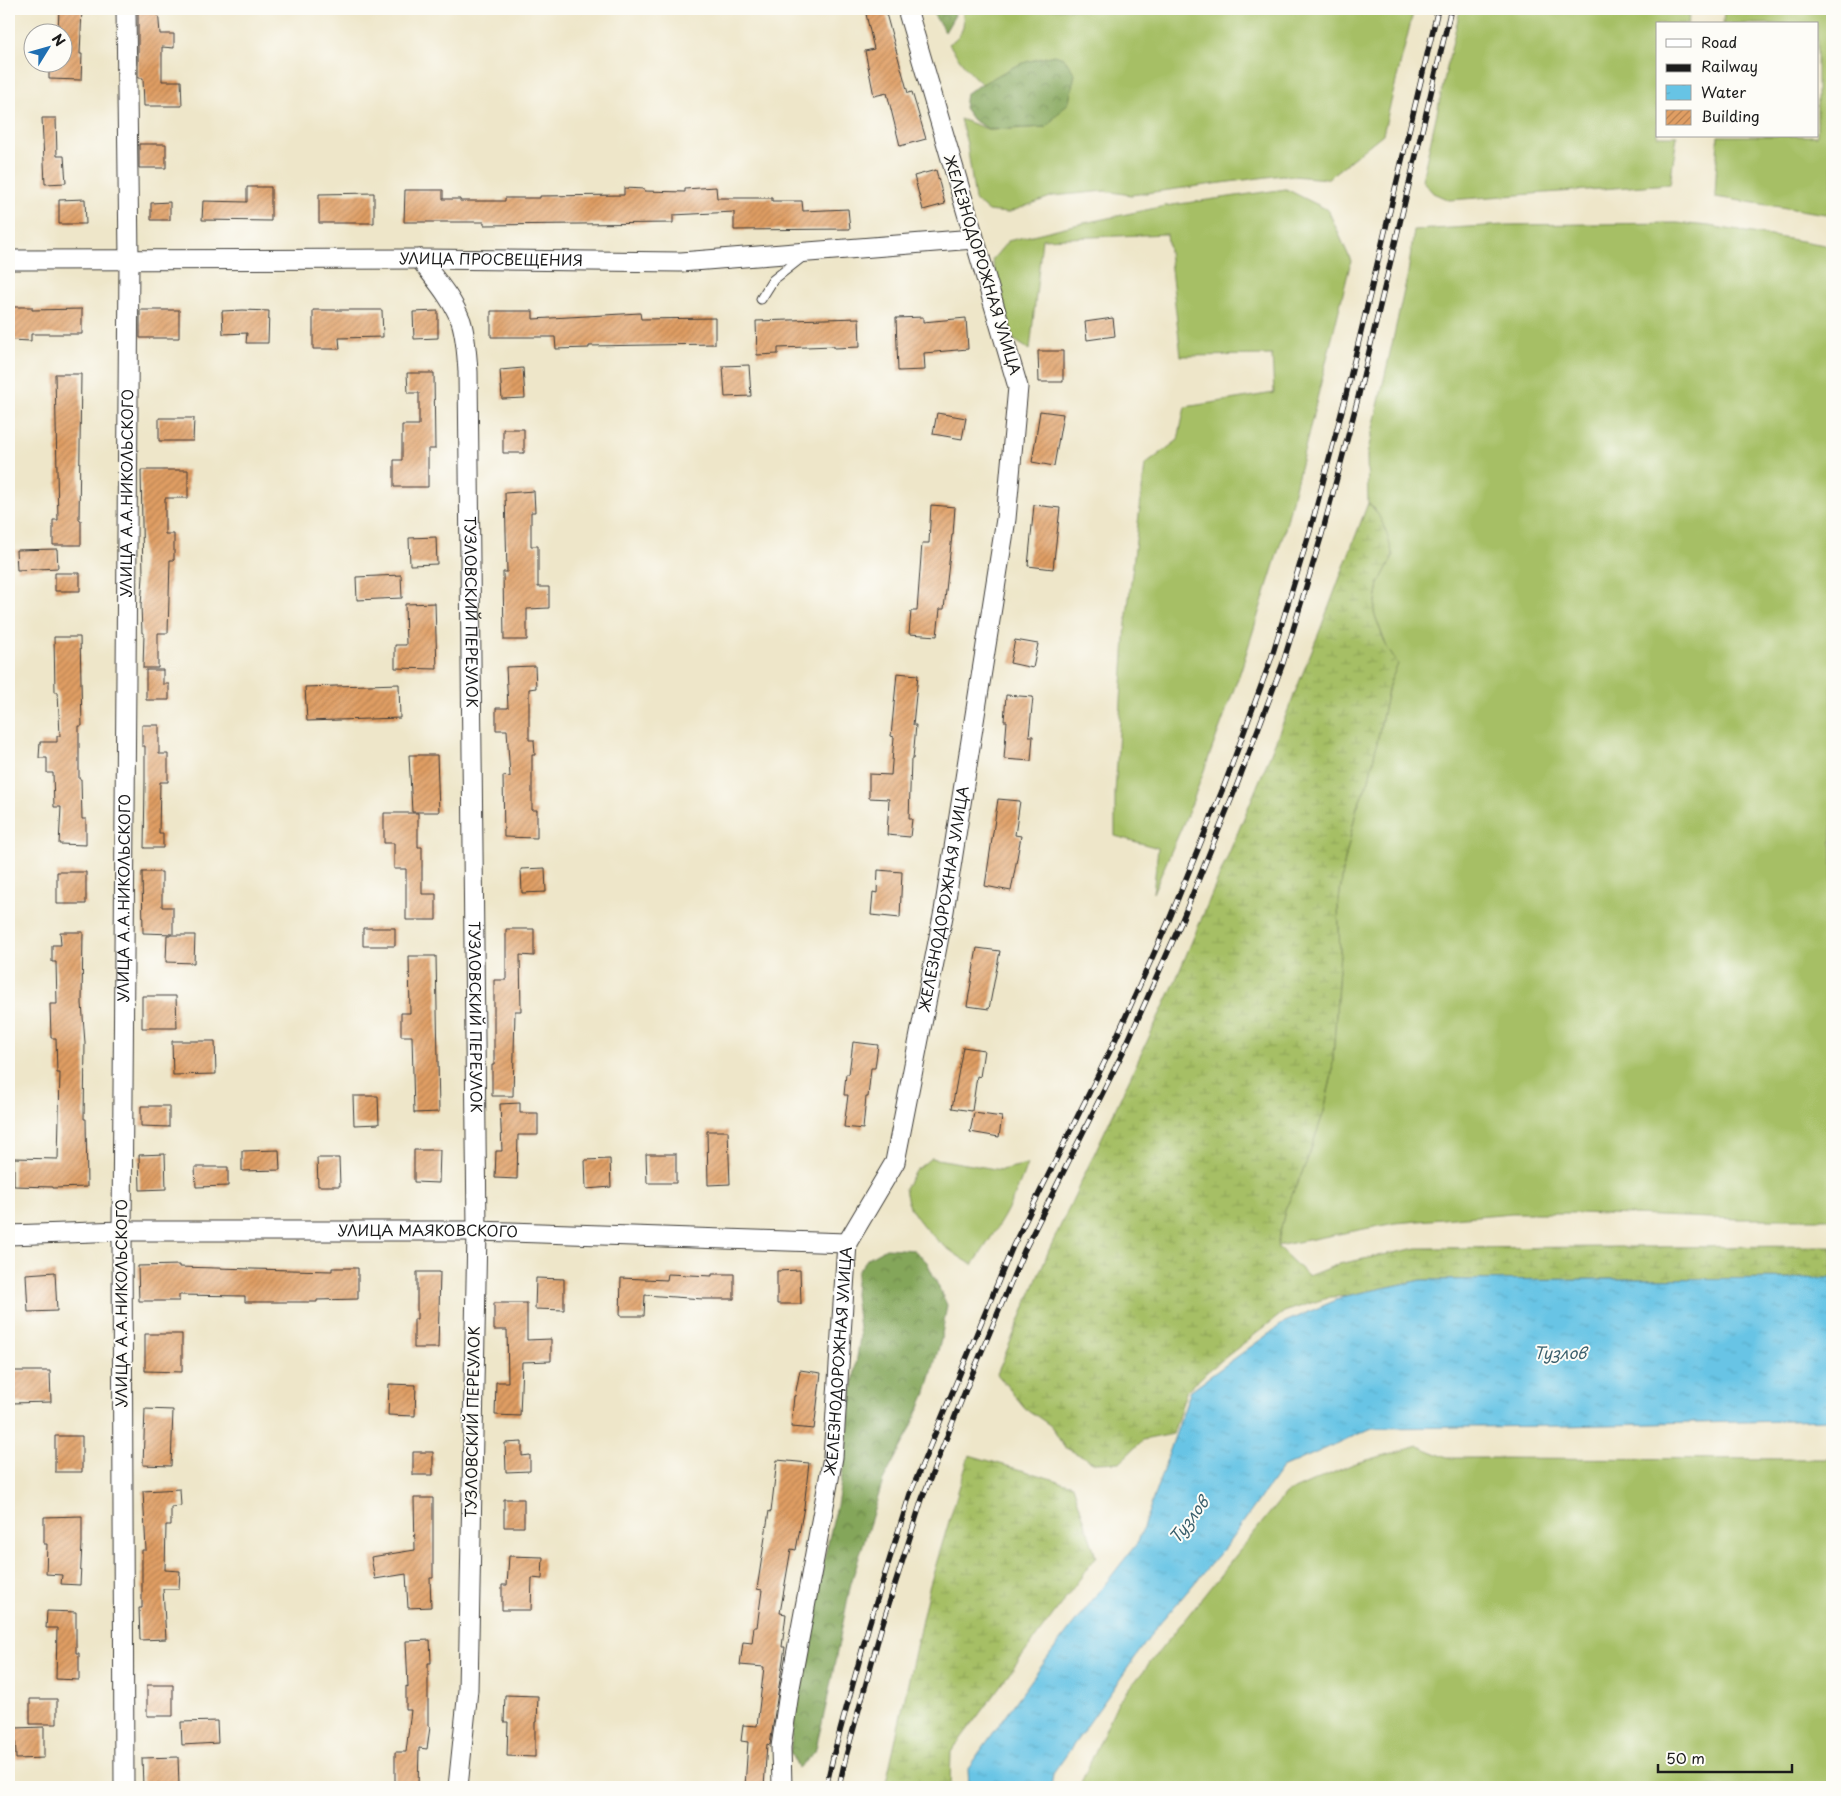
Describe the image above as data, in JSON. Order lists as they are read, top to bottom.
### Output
{
  "streets": {
    "street": [
      "УЛИЦА ПРОСВЕЩЕНИЯ",
      "ЖЕЛЕЗНОДОРОЖНАЯ УЛИЦА",
      "УЛИЦА А.А.НИКОЛЬСКОГО",
      "ТУЗЛОВСКИЙ ПЕРЕУЛОК",
      "УЛИЦА МАЯКОВСКОГО"
    ]
  },
  "crossings": [
    ["УЛИЦА ПРОСВЕЩЕНИЯ", "ЖЕЛЕЗНОДОРОЖНАЯ УЛИЦА"],
    ["УЛИЦА ПРОСВЕЩЕНИЯ", "УЛИЦА А.А.НИКОЛЬСКОГО"],
    ["УЛИЦА ПРОСВЕЩЕНИЯ", "ТУЗЛОВСКИЙ ПЕРЕУЛОК"],
    ["ЖЕЛЕЗНОДОРОЖНАЯ УЛИЦА", "УЛИЦА МАЯКОВСКОГО"],
    ["УЛИЦА А.А.НИКОЛЬСКОГО", "УЛИЦА МАЯКОВСКОГО"],
    ["ТУЗЛОВСКИЙ ПЕРЕУЛОК", "УЛИЦА МАЯКОВСКОГО"]
  ],
  "water": ["Тузлов"],
  "legend": [
    "Road",
    "Railway",
    "Water",
    "Building"
  ],
  "scale_bar": "50 m",
  "north": "top right"
}
